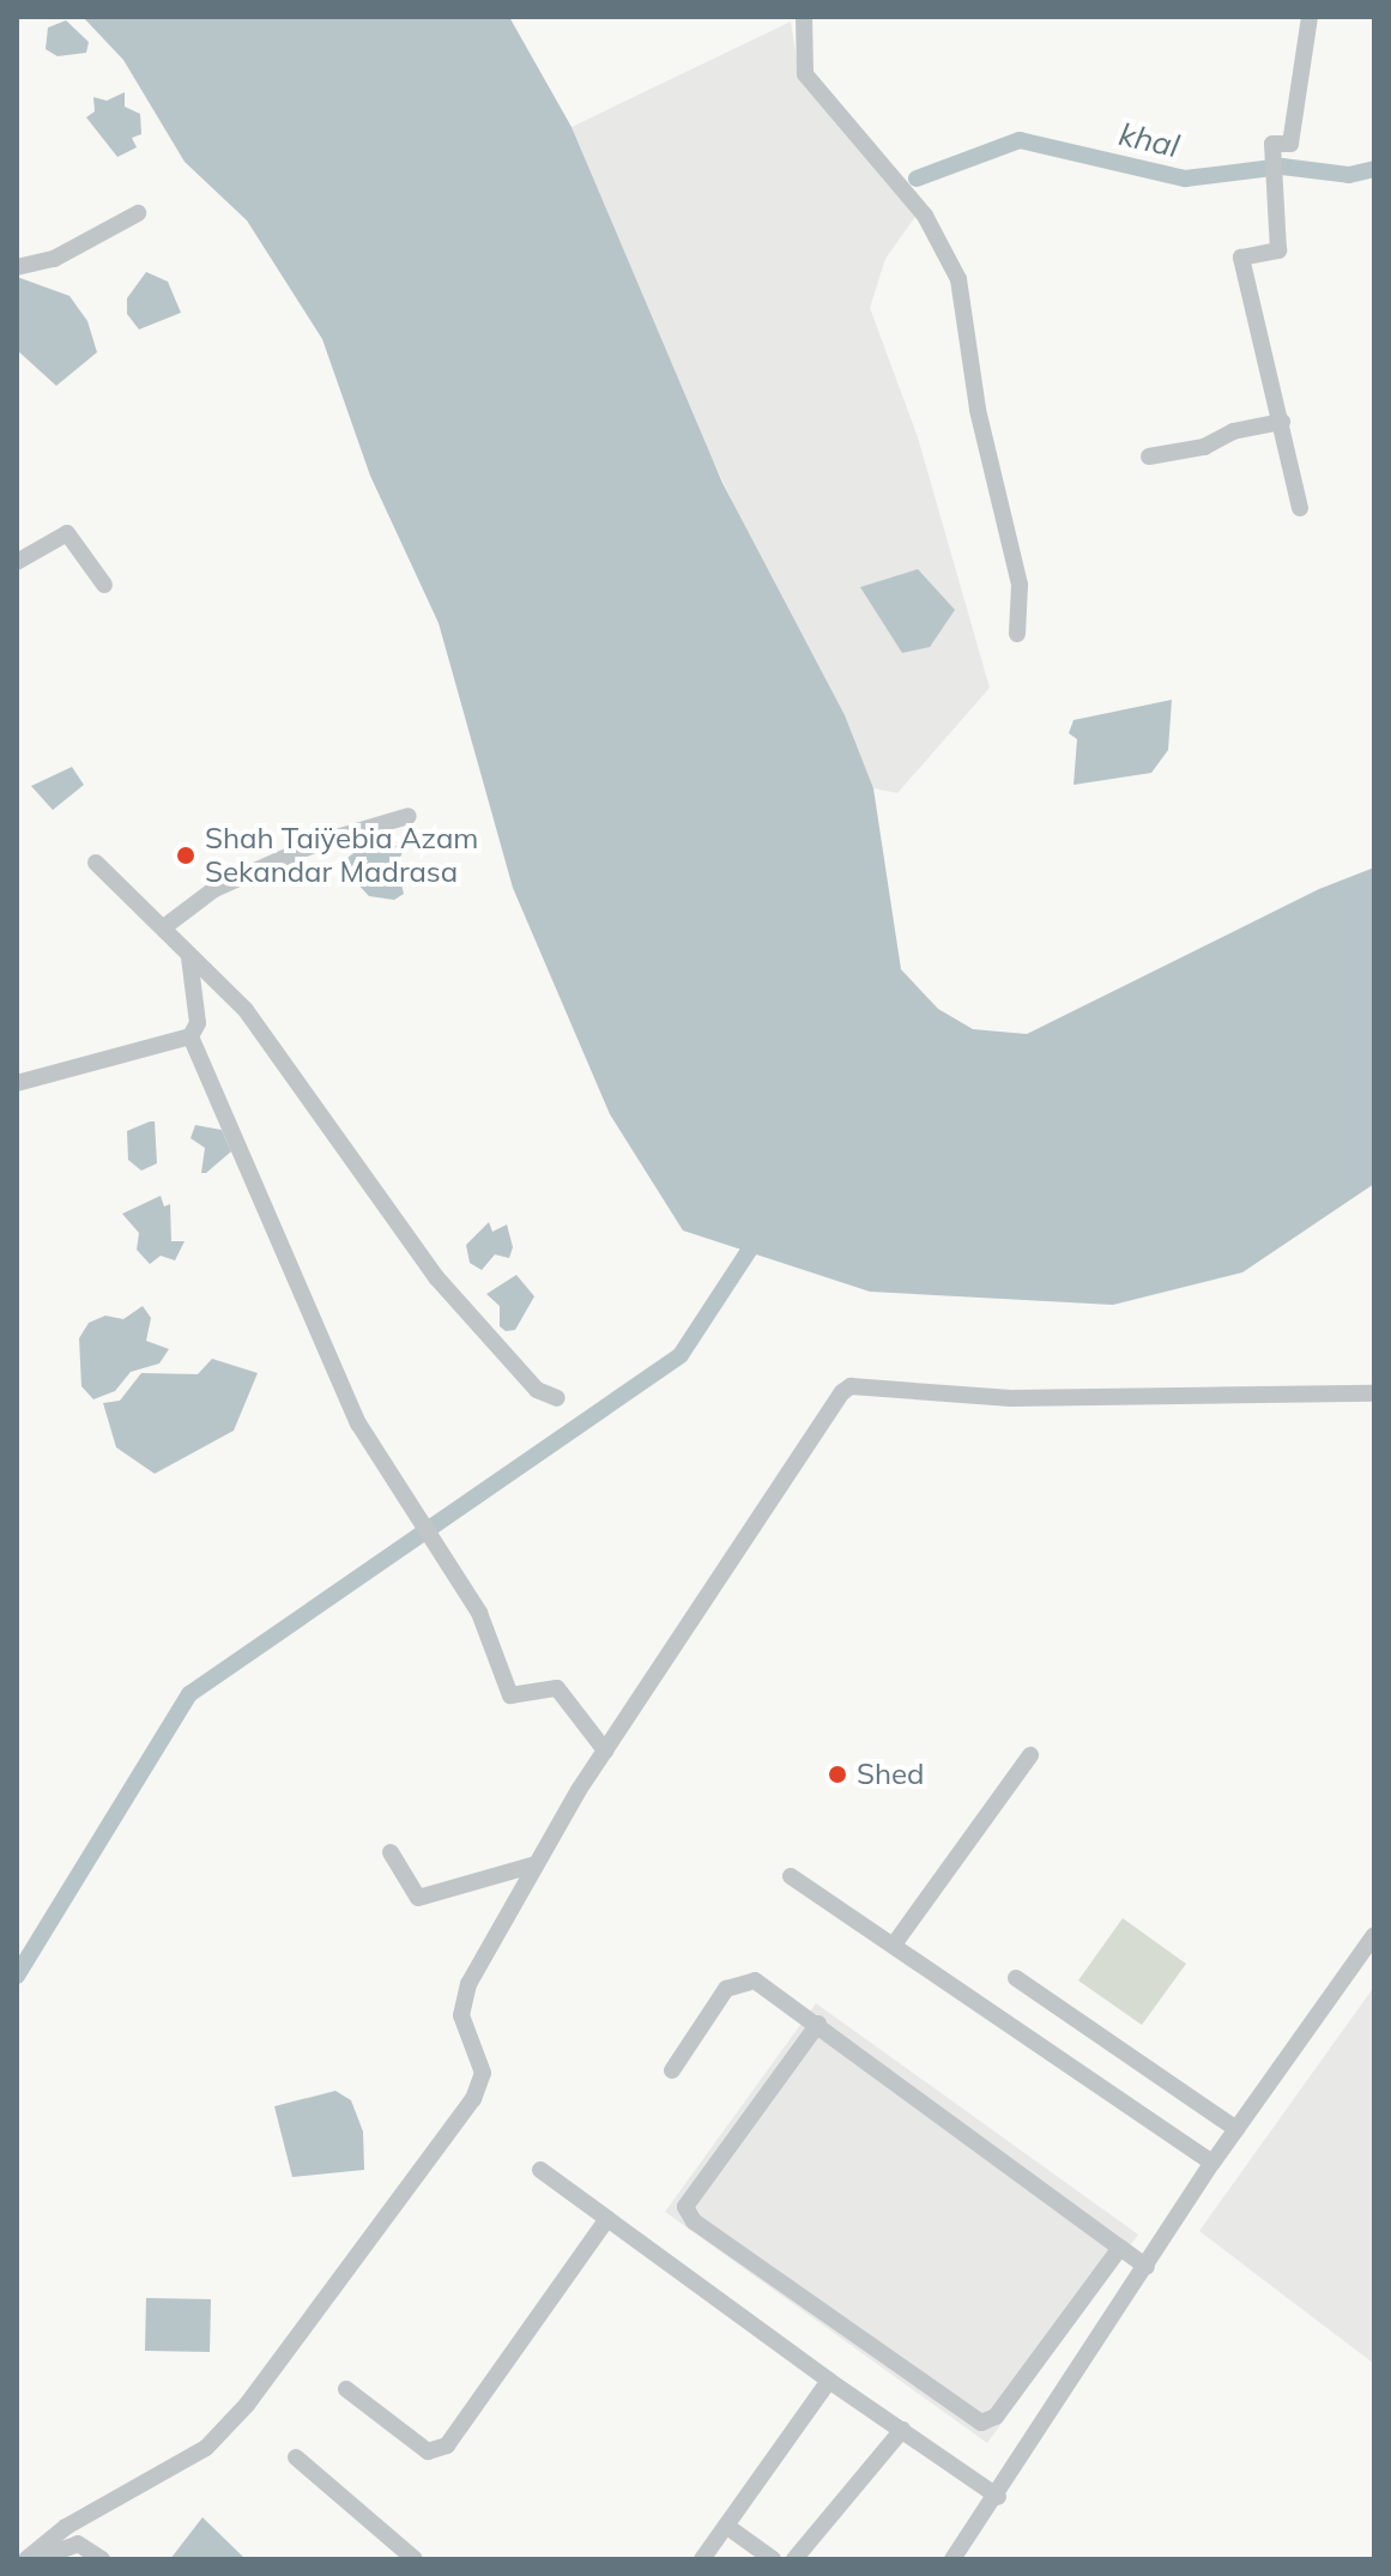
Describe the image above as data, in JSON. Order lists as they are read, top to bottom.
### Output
{
  "water": ["khal"],
  "places": ["Shah Taiÿebia Azam Sekandar Madrasa", "Shed"]
}
